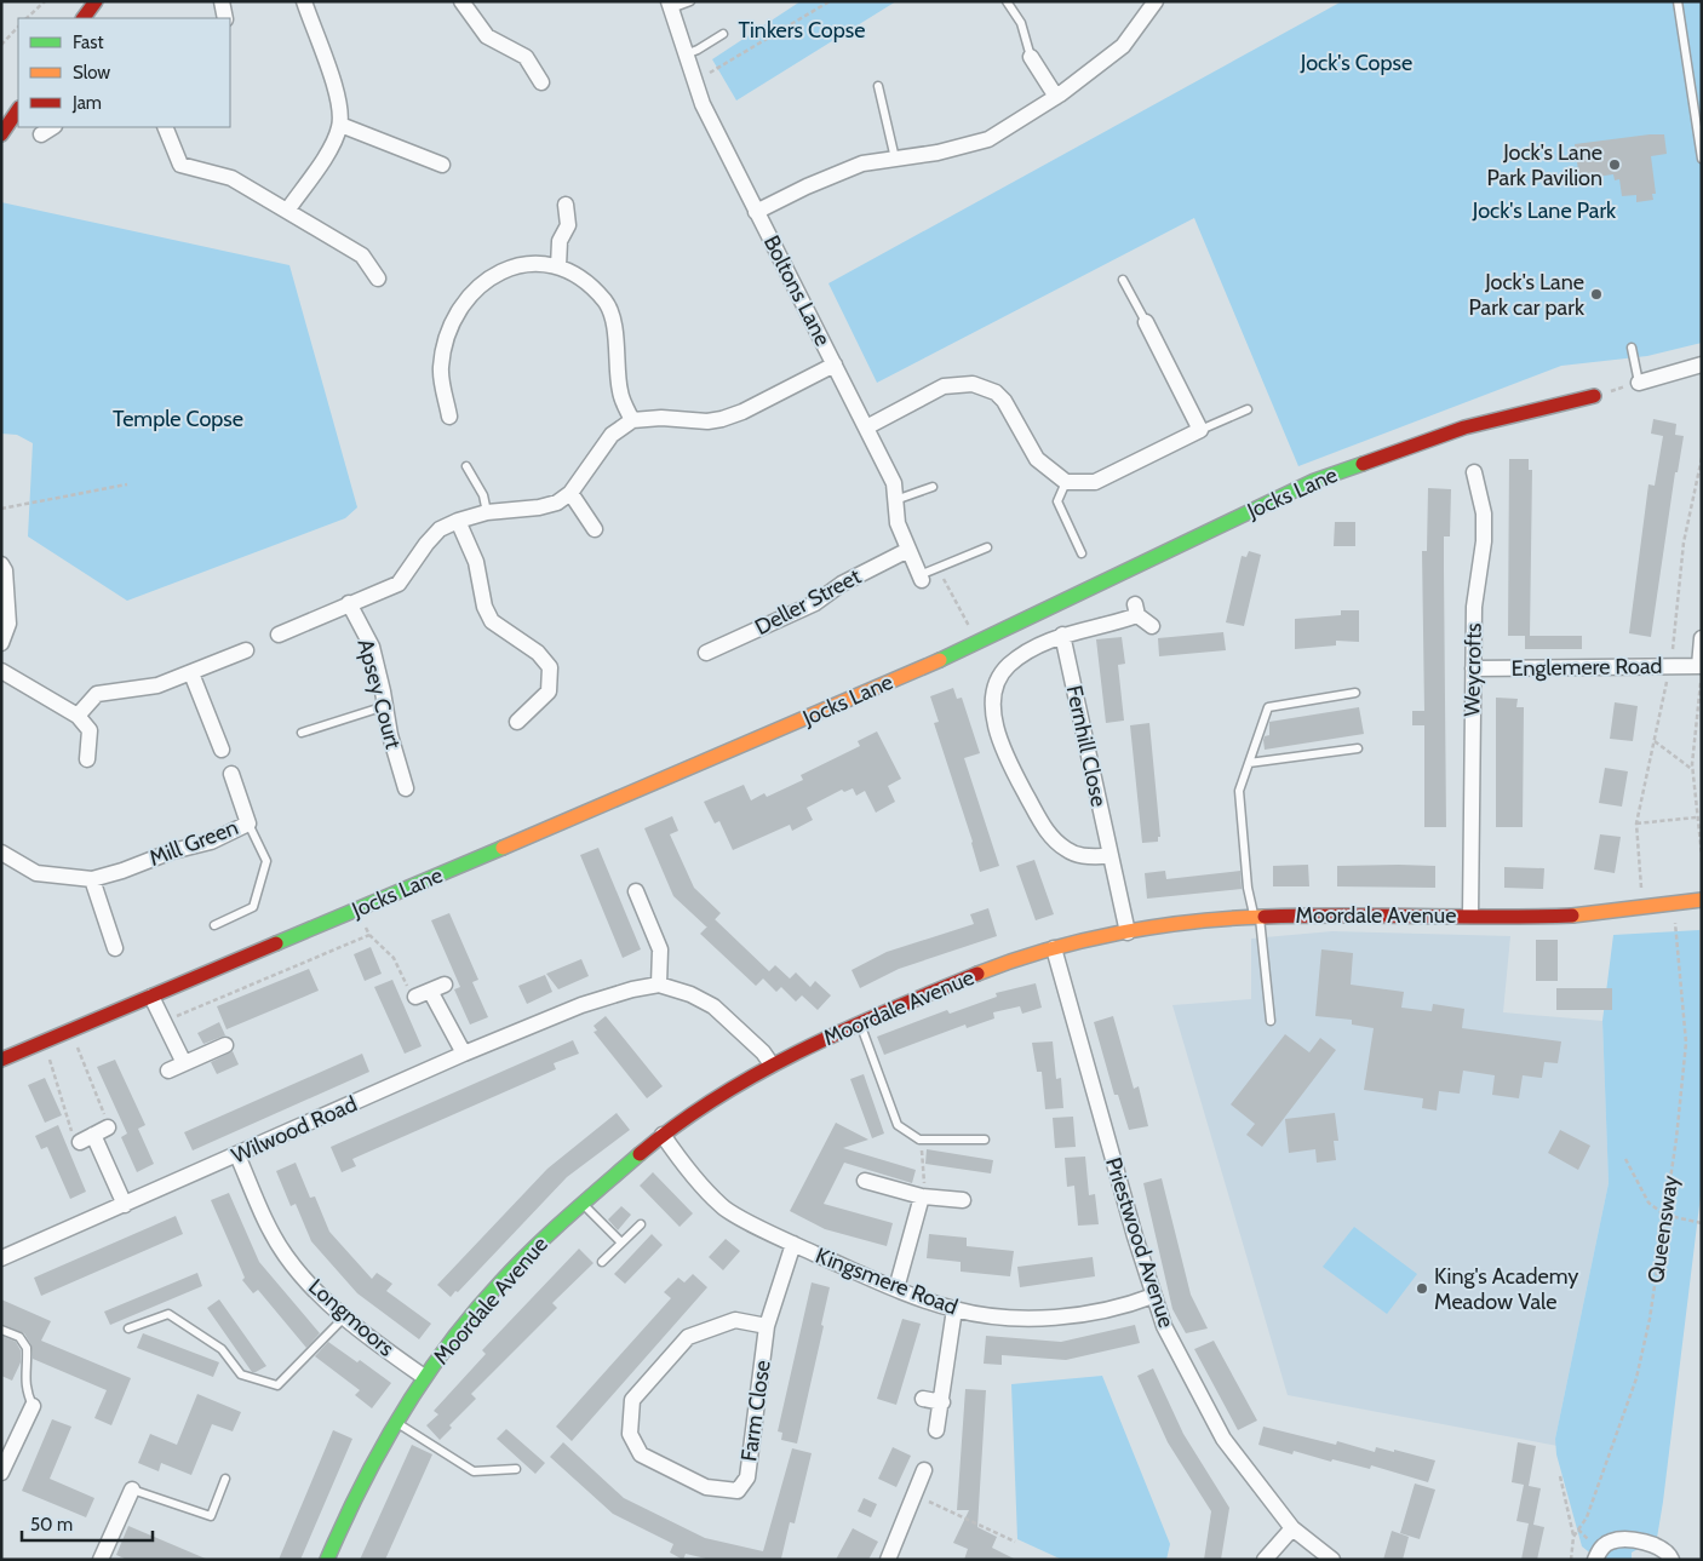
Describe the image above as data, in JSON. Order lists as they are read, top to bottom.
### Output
{
  "streets": {
    "street": [
      "Boltons Lane",
      "Jocks Lane",
      "Deller Street",
      "Englemere Road",
      "Weycrofts",
      "Apsey Court",
      "Fernhill Close",
      "Mill Green",
      "Moordale Avenue",
      "Wilwood Road",
      "Priestwood Avenue",
      "Kingsmere Road",
      "Longmoors",
      "Farm Close"
    ],
    "path": ["Queensway"]
  },
  "crossings": [
    ["Boltons Lane", "Deller Street"],
    ["Englemere Road", "Weycrofts"],
    ["Weycrofts", "Moordale Avenue"],
    ["Fernhill Close", "Moordale Avenue"],
    ["Moordale Avenue", "Priestwood Avenue"],
    ["Moordale Avenue", "Kingsmere Road"],
    ["Moordale Avenue", "Longmoors"],
    ["Wilwood Road", "Longmoors"],
    ["Priestwood Avenue", "Kingsmere Road"],
    ["Kingsmere Road", "Farm Close"]
  ],
  "parks": [
    "Tinkers Copse",
    "Jock's Copse",
    "Jock's Lane Park",
    "Temple Copse"
  ],
  "places": ["Jock's Lane Park Pavilion", "Jock's Lane Park car park", "King's Academy Meadow Vale"],
  "legend": ["Fast", "Slow", "Jam"],
  "scale_bar": "50 m"
}
